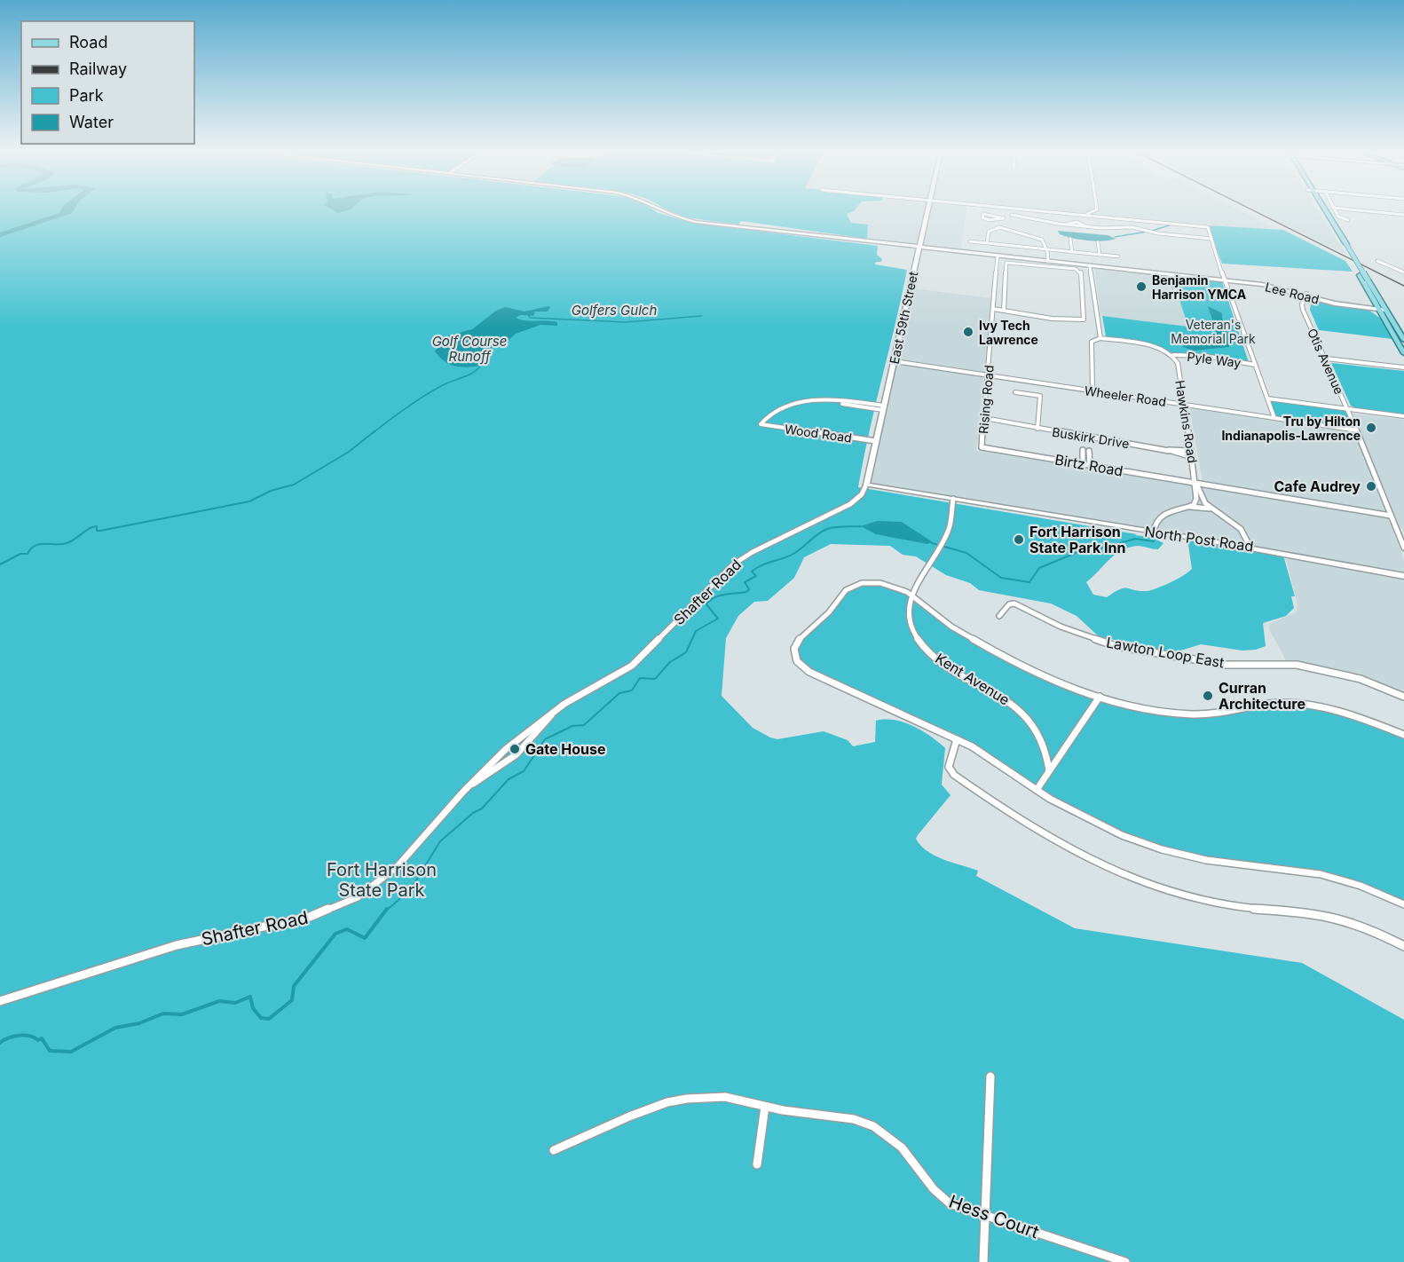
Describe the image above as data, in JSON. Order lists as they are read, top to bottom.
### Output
{
  "streets": {
    "street": [
      "Lee Road",
      "East 59th Street",
      "Pyle Way",
      "Otis Avenue",
      "Wheeler Road",
      "Rising Road",
      "Hawkins Road",
      "Wood Road",
      "Buskirk Drive",
      "Birtz Road",
      "North Post Road",
      "Shafter Road",
      "Lawton Loop East",
      "Kent Avenue",
      "Hess Court"
    ]
  },
  "crossings": [
    ["Lee Road", "East 59th Street"],
    ["Lee Road", "Otis Avenue"],
    ["Lee Road", "Rising Road"],
    ["East 59th Street", "Wheeler Road"],
    ["East 59th Street", "Wood Road"],
    ["East 59th Street", "North Post Road"],
    ["East 59th Street", "Shafter Road"],
    ["Pyle Way", "Hawkins Road"],
    ["Otis Avenue", "Wheeler Road"],
    ["Otis Avenue", "Birtz Road"],
    ["Wheeler Road", "Rising Road"],
    ["Wheeler Road", "Hawkins Road"],
    ["Rising Road", "Buskirk Drive"],
    ["Rising Road", "Birtz Road"],
    ["Hawkins Road", "Buskirk Drive"],
    ["Hawkins Road", "Birtz Road"],
    ["Hawkins Road", "North Post Road"],
    ["North Post Road", "Shafter Road"],
    ["North Post Road", "Kent Avenue"]
  ],
  "water": ["Golfers Gulch", "Golf Course Runoff"],
  "parks": ["Veteran's Memorial Park", "Fort Harrison State Park"],
  "places": [
    "Benjamin Harrison YMCA",
    "Ivy Tech Lawrence",
    "Tru by Hilton Indianapolis-Lawrence",
    "Cafe Audrey",
    "Fort Harrison State Park Inn",
    "Curran Architecture",
    "Gate House"
  ],
  "legend": [
    "Road",
    "Railway",
    "Park",
    "Water"
  ]
}
